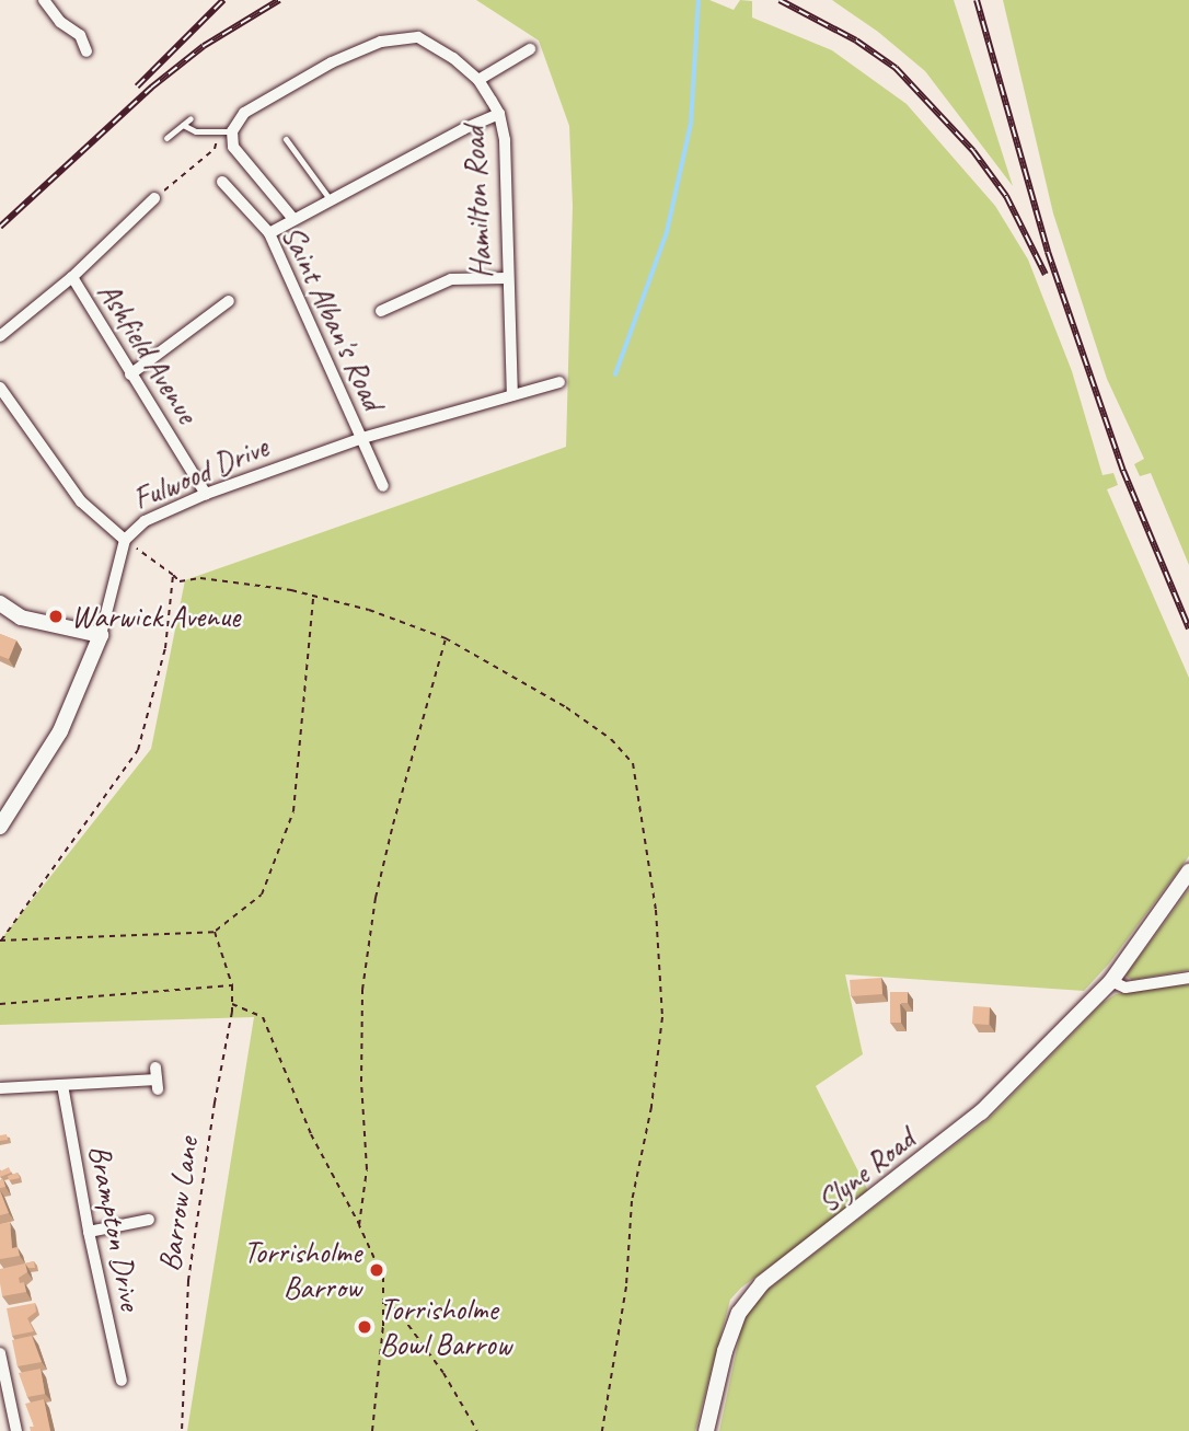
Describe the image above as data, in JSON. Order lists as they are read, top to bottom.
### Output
{
  "streets": {
    "street": [
      "Hamilton Road",
      "Saint Alban's Road",
      "Ashfield Avenue",
      "Fulwood Drive",
      "Slyne Road",
      "Brampton Drive"
    ],
    "path": ["Barrow Lane"]
  },
  "crossings": [
    ["Hamilton Road", "Fulwood Drive"],
    ["Saint Alban's Road", "Fulwood Drive"],
    ["Ashfield Avenue", "Fulwood Drive"]
  ],
  "places": ["Warwick Avenue", "Torrisholme Barrow", "Torrisholme Bowl Barrow"]
}
